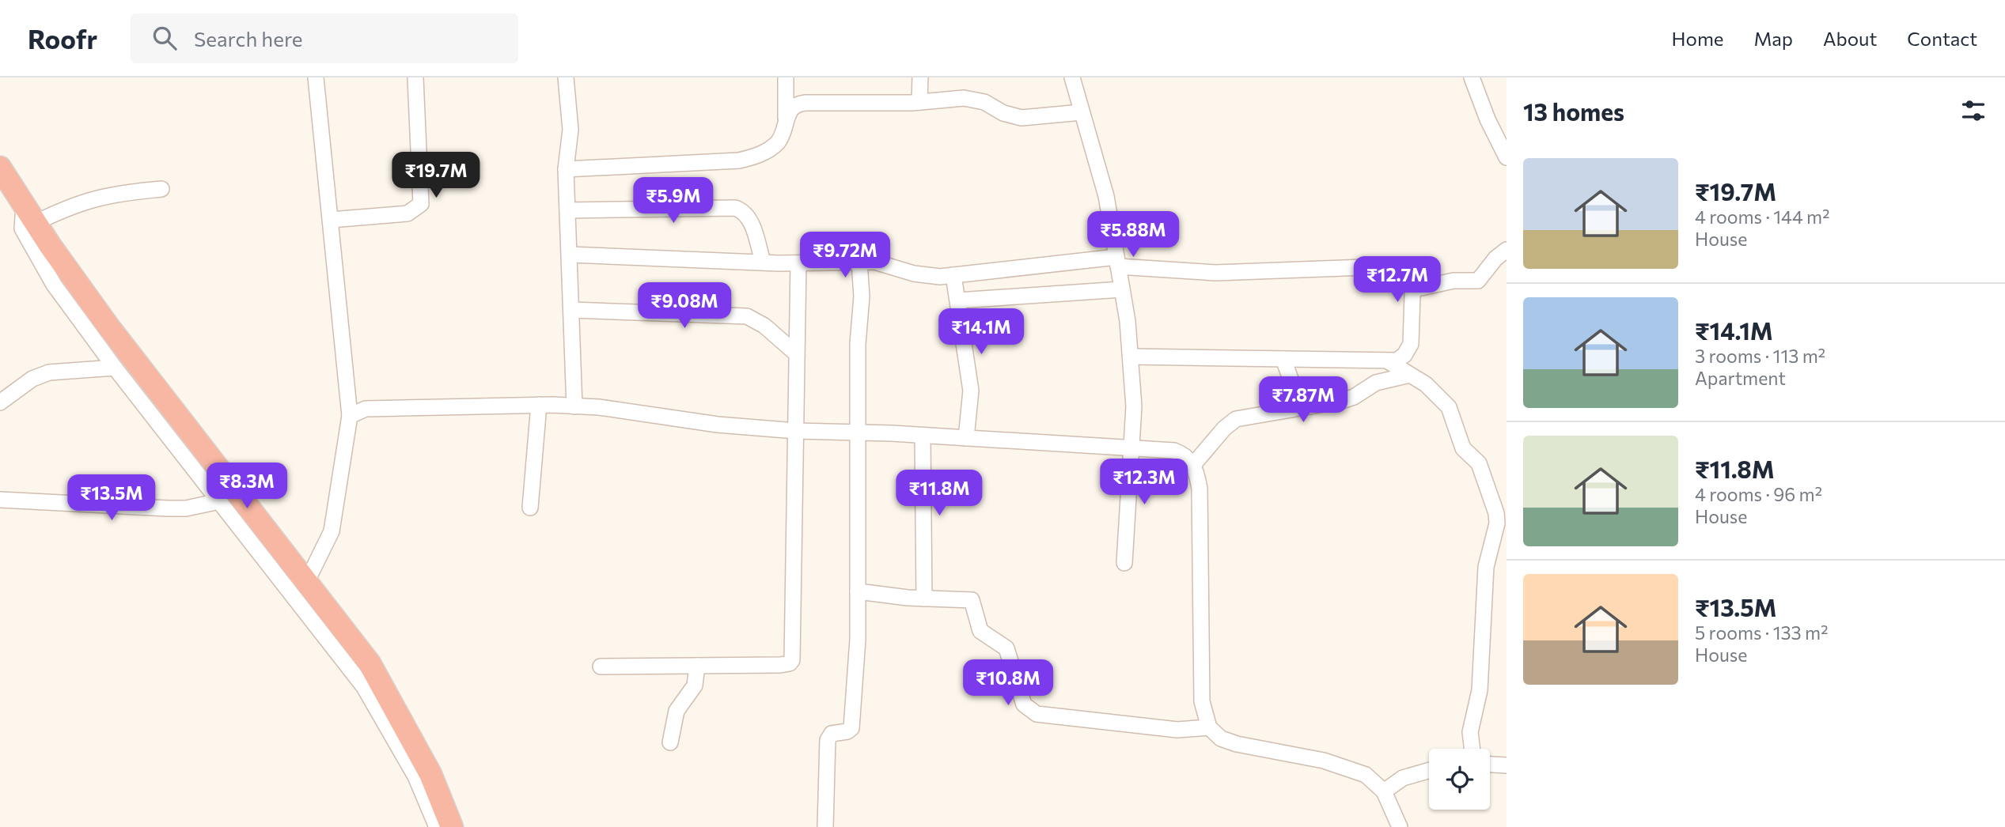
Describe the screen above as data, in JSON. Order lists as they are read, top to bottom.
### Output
{
  "page": {
    "header": "Roofr",
    "search": "Search here",
    "nav": [
      "Home",
      "Map",
      "About",
      "Contact"
    ],
    "heading": "13 homes",
    "list": [
      {
        "name": "₹19.7M",
        "note": "4 rooms · 144 m² · House"
      },
      {
        "name": "₹14.1M",
        "note": "3 rooms · 113 m² · Apartment"
      },
      {
        "name": "₹11.8M",
        "note": "4 rooms · 96 m² · House"
      },
      {
        "name": "₹13.5M",
        "note": "5 rooms · 133 m² · House"
      }
    ],
    "price": [
      "₹19.7M",
      "₹5.9M",
      "₹5.88M",
      "₹9.72M",
      "₹12.7M",
      "₹9.08M",
      "₹14.1M",
      "₹7.87M",
      "₹12.3M",
      "₹8.3M",
      "₹11.8M",
      "₹13.5M",
      "₹10.8M"
    ]
  }
}
